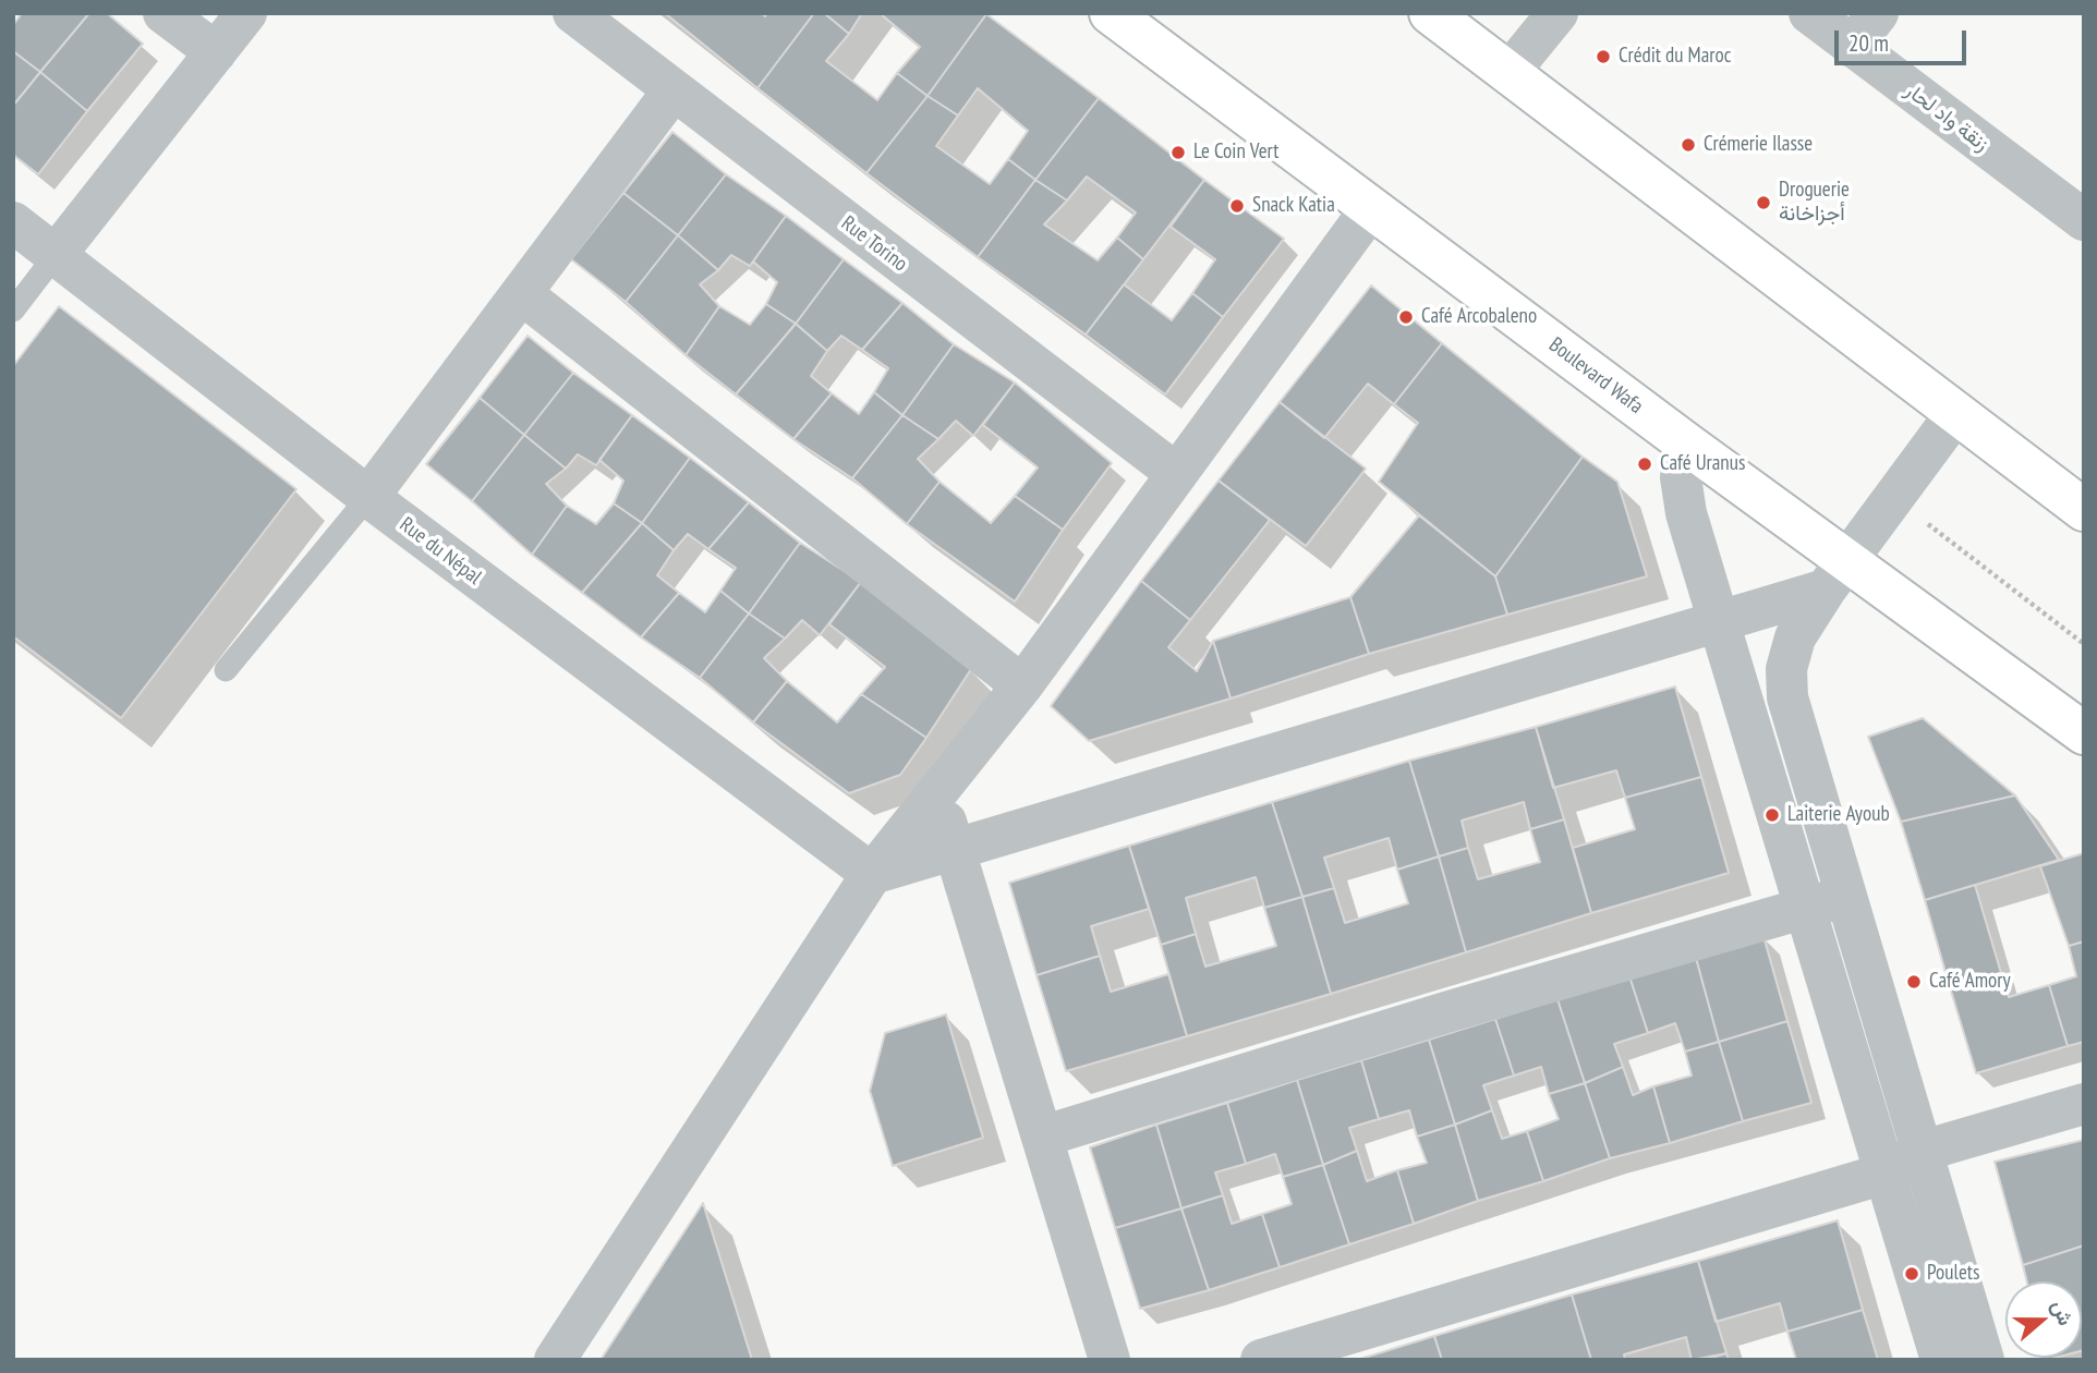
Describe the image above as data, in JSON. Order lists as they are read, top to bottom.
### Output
{
  "streets": {
    "street": [
      "زنقة واد لحار",
      "Rue Torino",
      "Boulevard Wafa",
      "Rue du Népal"
    ]
  },
  "places": [
    "Crédit du Maroc",
    "Crémerie Ilasse",
    "Le Coin Vert",
    "Droguerie أجزاخانة",
    "Snack Katia",
    "Café Arcobaleno",
    "Café Uranus",
    "Laiterie Ayoub",
    "Café Amory",
    "Poulets"
  ],
  "scale_bar": "20 m",
  "north": "right"
}
